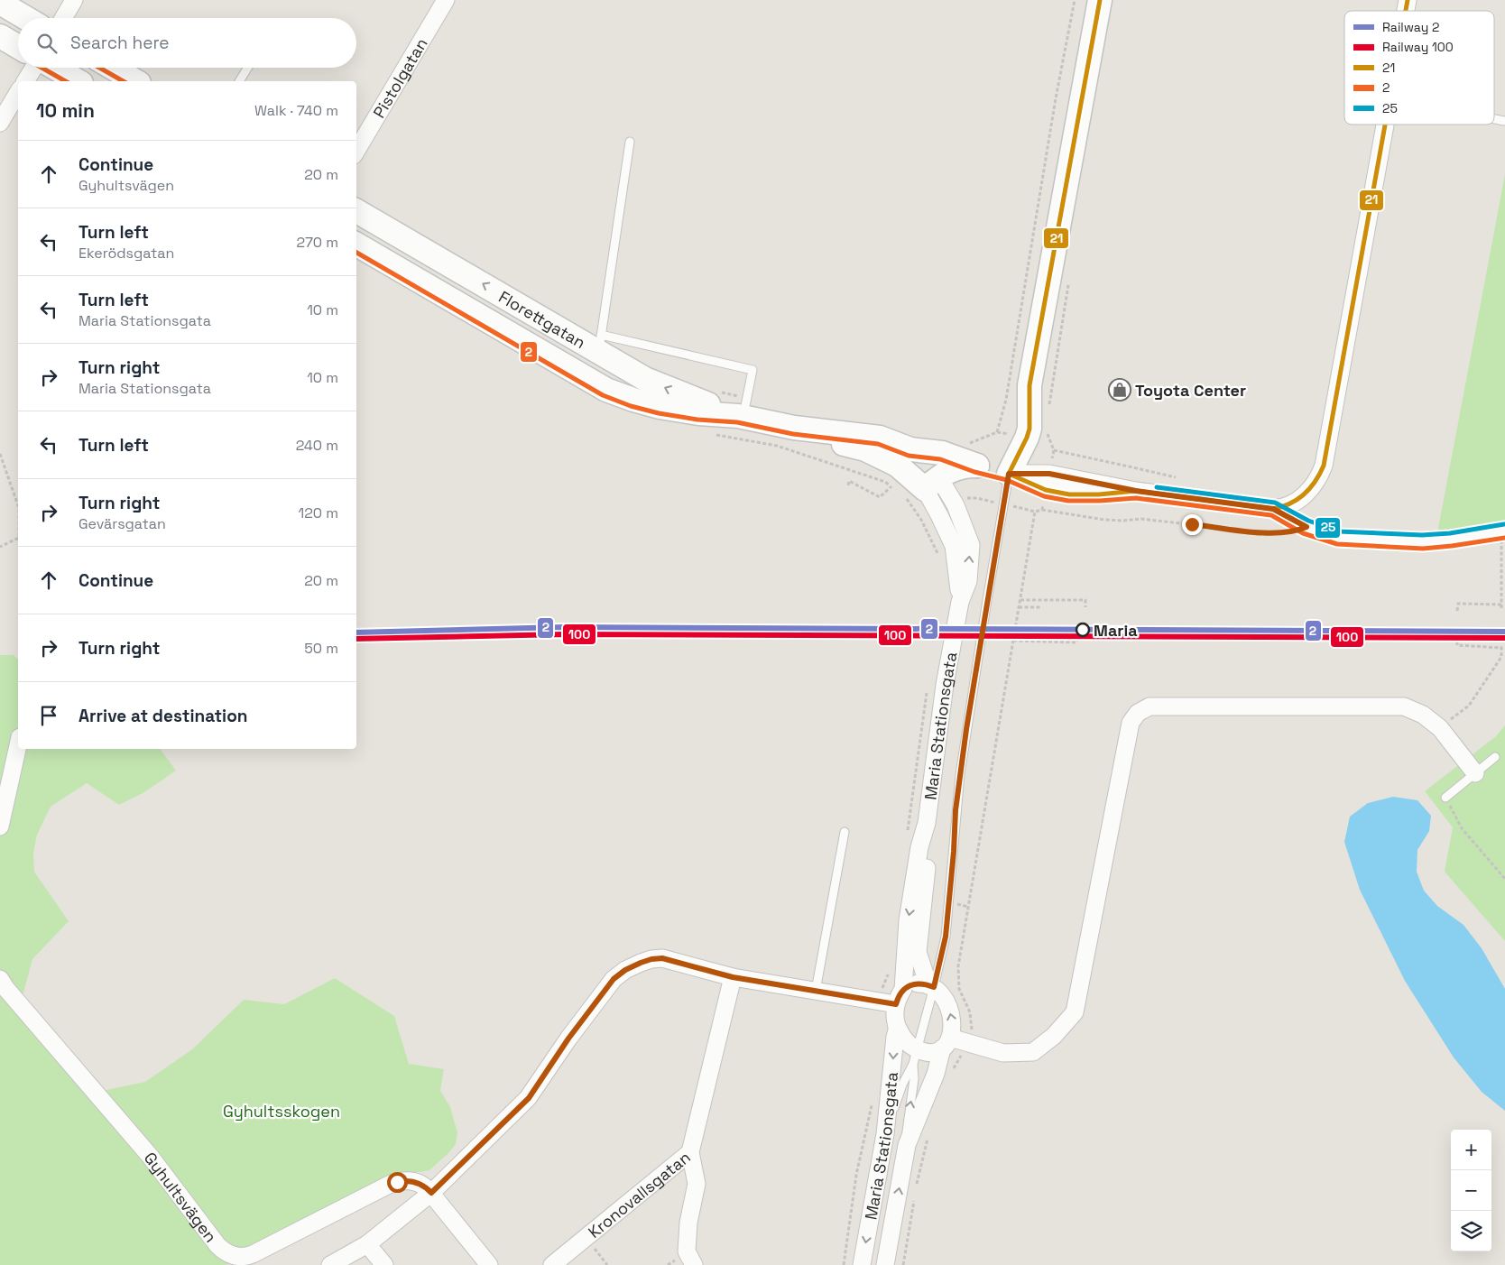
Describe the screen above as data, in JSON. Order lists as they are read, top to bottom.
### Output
{
  "streets": {
    "street": [
      "Pistolgatan",
      "Florettgatan",
      "Maria Stationsgata",
      "Kronovallsgatan",
      "Gyhultsvägen"
    ]
  },
  "crossings": [
    ["Florettgatan", "Maria Stationsgata"]
  ],
  "parks": ["Gyhultsskogen"],
  "places": {
    "shop": ["Toyota Center"],
    "other": ["Maria"]
  },
  "lines": [
    "transit line 21",
    "transit line 2",
    "transit line 25",
    "rail line 2",
    "rail line 100"
  ],
  "legend": [
    "Railway 2",
    "Railway 100",
    "21",
    "2",
    "25"
  ],
  "page": {
    "search": "Search here",
    "heading": ["10 min", "Walk · 740 m"],
    "list": [
      ["Continue", "Gyhultsvägen", "20 m"],
      ["Turn left", "Ekerödsgatan", "270 m"],
      ["Turn left", "Maria Stationsgata", "10 m"],
      ["Turn right", "Maria Stationsgata", "10 m"],
      ["Turn left", "240 m"],
      ["Turn right", "Gevärsgatan", "120 m"],
      ["Continue", "20 m"],
      ["Turn right", "50 m"],
      "Arrive at destination"
    ],
    "map_buttons": ["+", "−"]
  }
}
